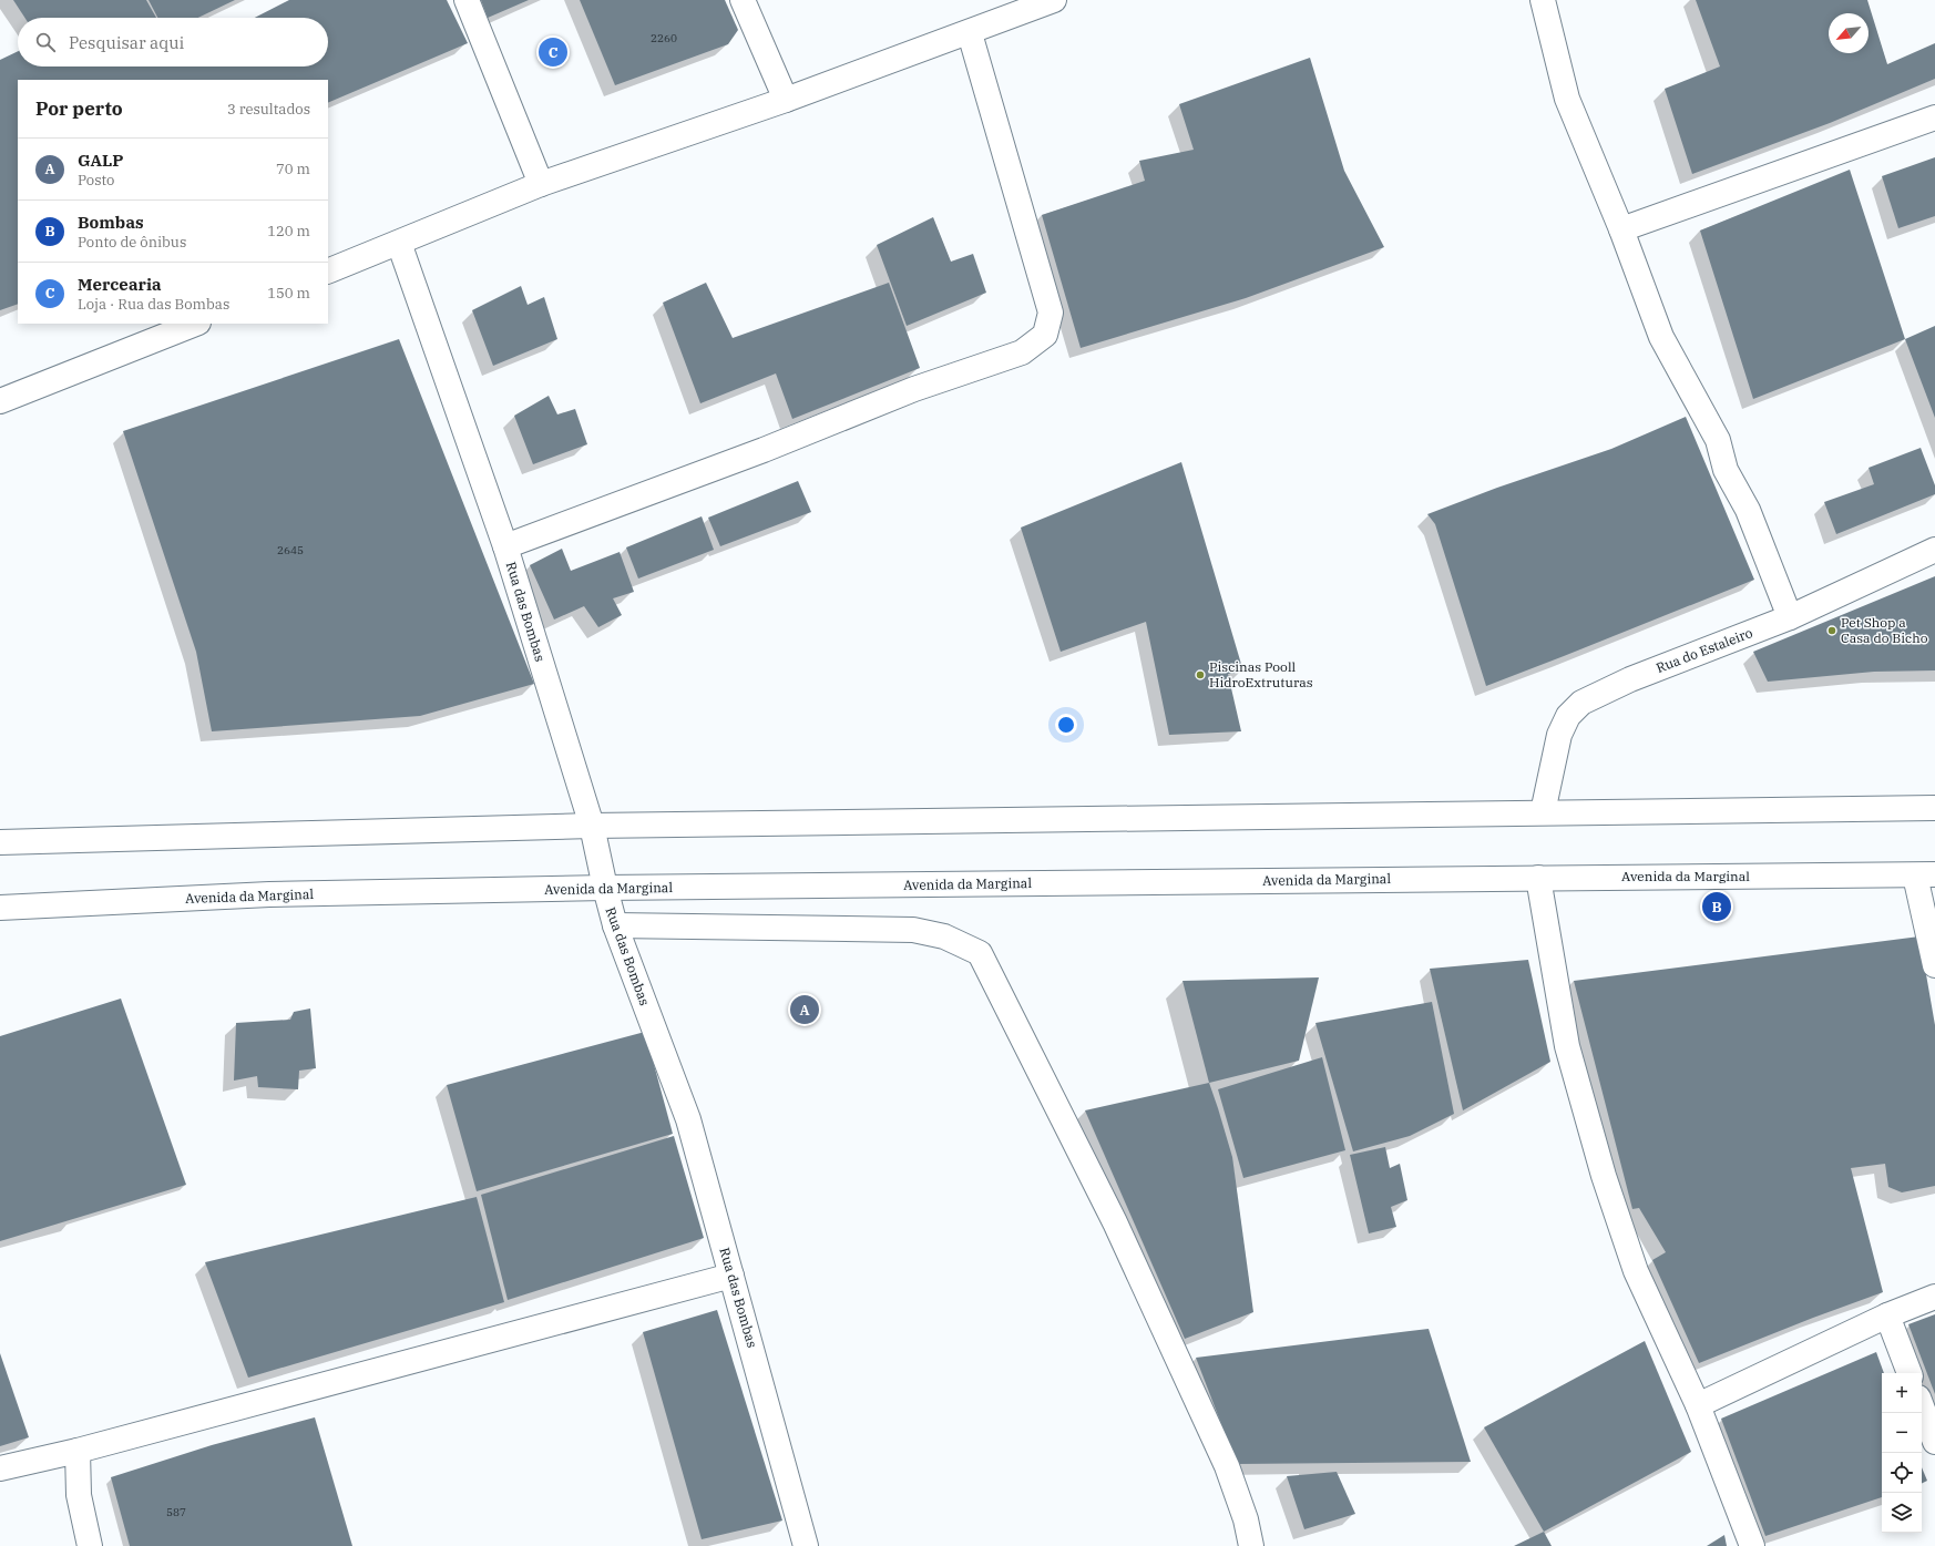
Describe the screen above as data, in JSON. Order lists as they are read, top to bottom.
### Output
{
  "streets": {
    "street": ["Rua das Bombas", "Rua do Estaleiro", "Avenida da Marginal"]
  },
  "crossings": [
    ["Rua das Bombas", "Avenida da Marginal"]
  ],
  "places": ["Pet Shop a Casa do Bicho", "Piscinas Pooll HidroExtruturas"],
  "house_numbers": ["2260", "2645", "587"],
  "north": "bottom left",
  "page": {
    "search": "Pesquisar aqui",
    "pins": ["C", "B", "A"],
    "heading": ["Por perto", "3 resultados"],
    "list": [
      {
        "mark": "A",
        "name": "GALP",
        "note": "Posto",
        "value": "70 m"
      },
      {
        "mark": "B",
        "name": "Bombas",
        "note": "Ponto de ônibus",
        "value": "120 m"
      },
      {
        "mark": "C",
        "name": "Mercearia",
        "note": "Loja · Rua das Bombas",
        "value": "150 m"
      }
    ],
    "map_buttons": ["+", "−"]
  }
}
